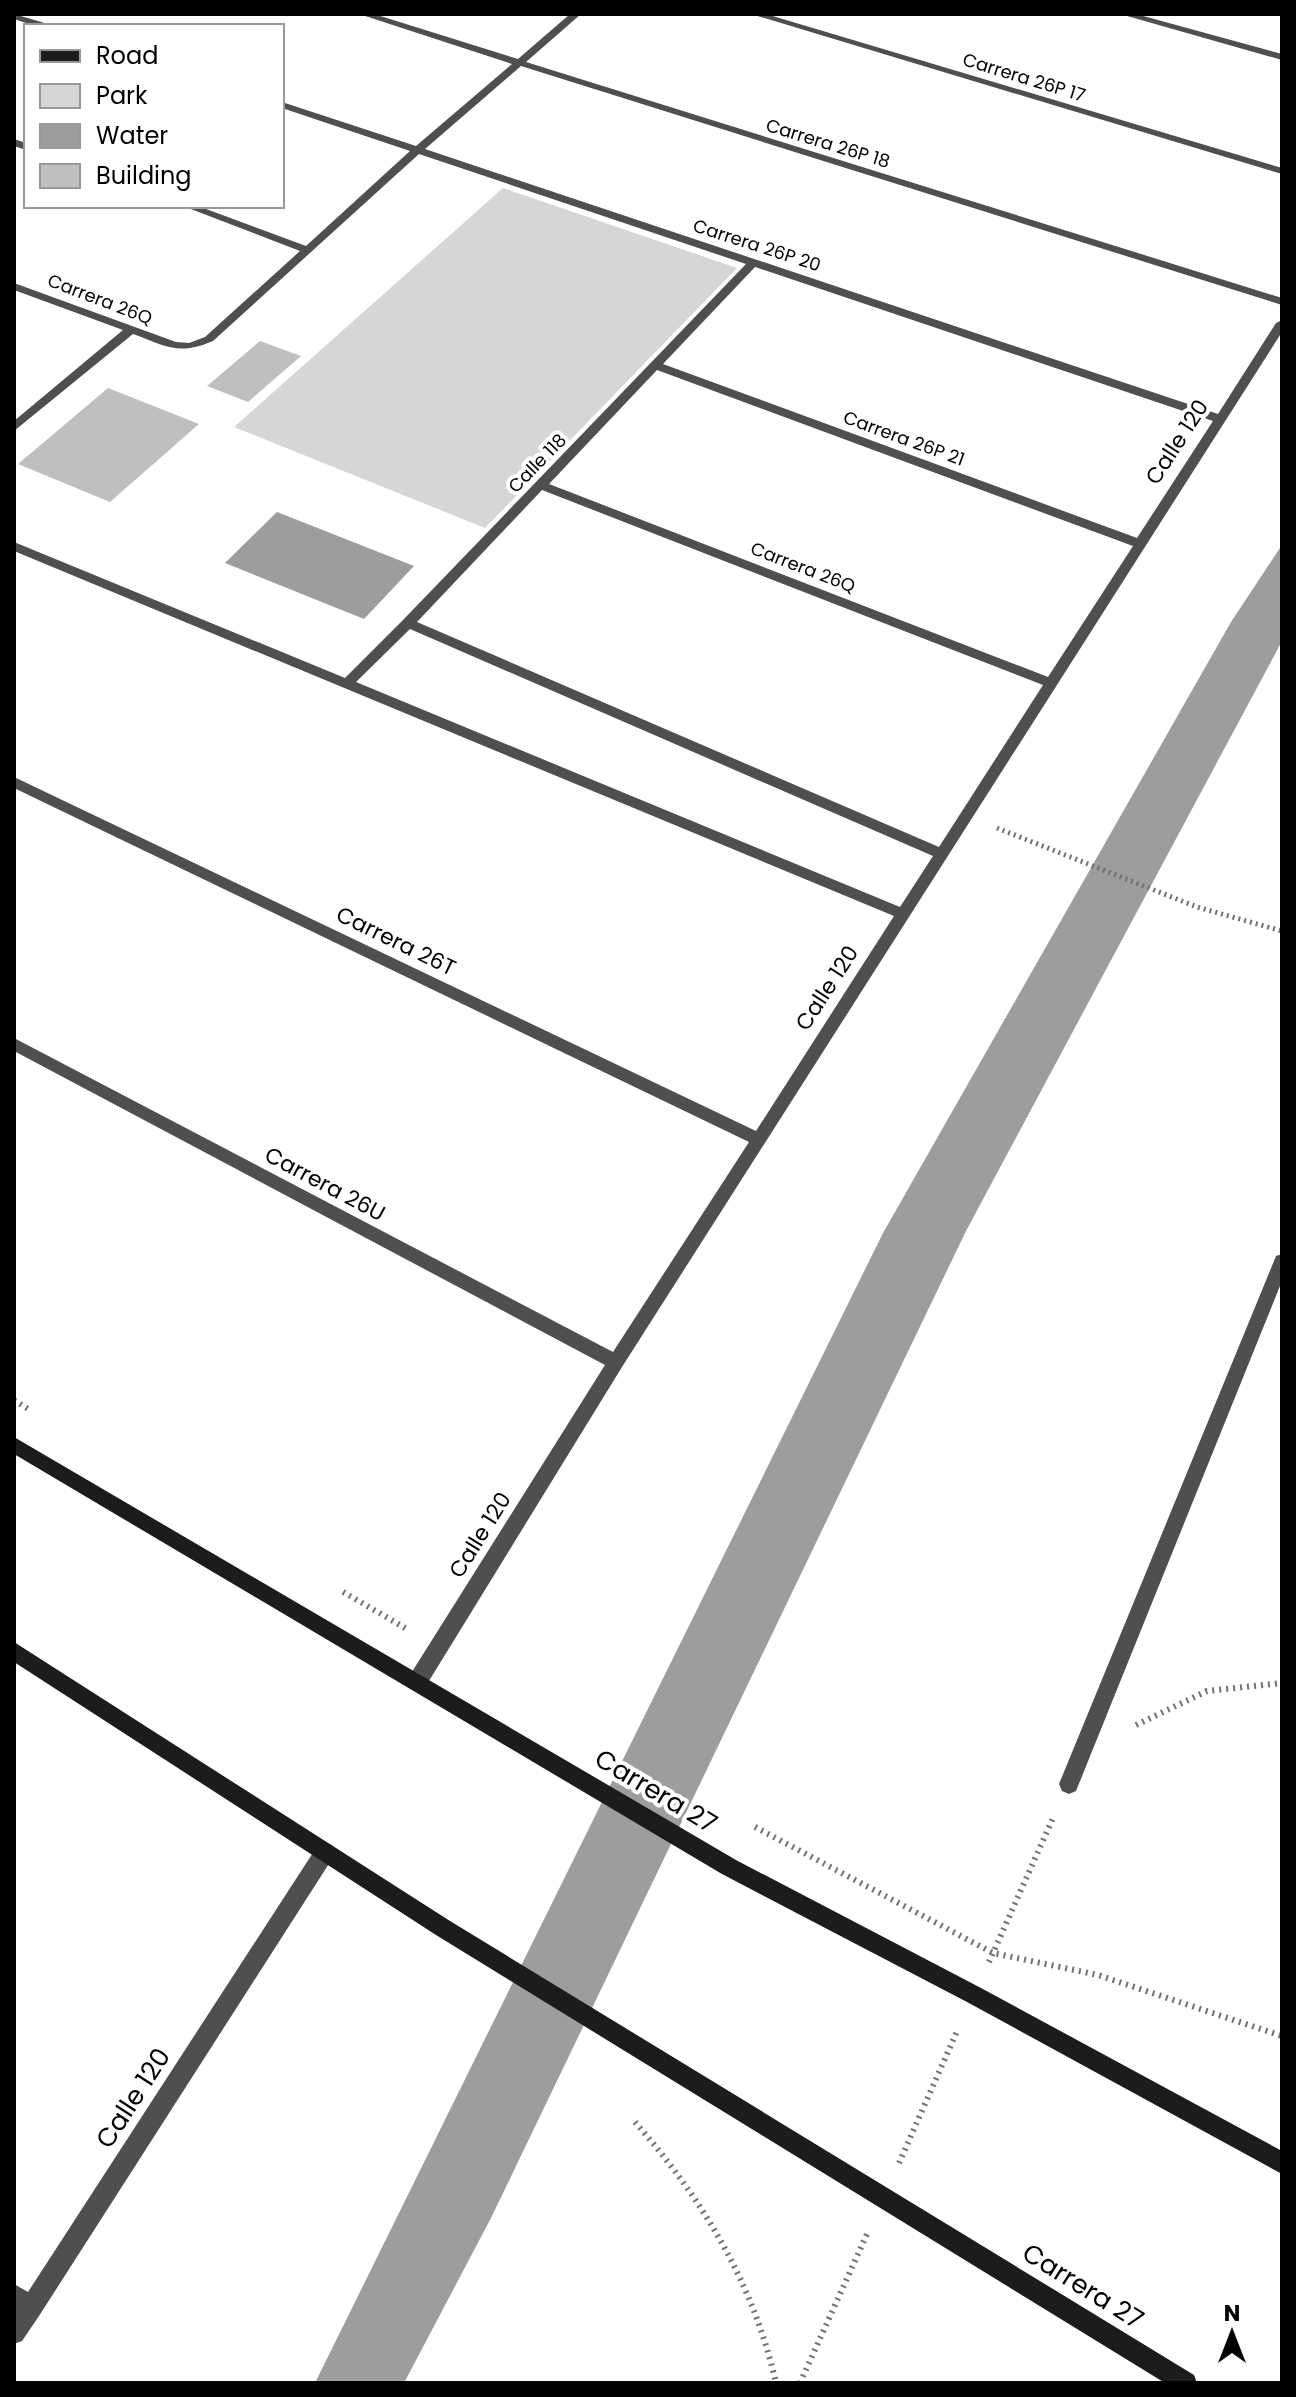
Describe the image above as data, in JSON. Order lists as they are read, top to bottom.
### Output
{
  "streets": {
    "main road": ["Carrera 27"],
    "street": [
      "Carrera 26P 17",
      "Carrera 26P 18",
      "Carrera 26P 20",
      "Carrera 26Q",
      "Carrera 26P 21",
      "Calle 120",
      "Calle 118",
      "Carrera 26T",
      "Carrera 26U"
    ]
  },
  "crossings": [
    ["Carrera 26P 20", "Calle 120"],
    ["Carrera 26P 20", "Calle 118"],
    ["Carrera 26Q", "Calle 120"],
    ["Carrera 26Q", "Calle 118"],
    ["Carrera 26P 21", "Calle 120"],
    ["Carrera 26P 21", "Calle 118"],
    ["Calle 120", "Carrera 26T"],
    ["Calle 120", "Carrera 26U"],
    ["Calle 120", "Carrera 27"]
  ],
  "legend": [
    "Road",
    "Park",
    "Water",
    "Building"
  ],
  "north": "top"
}
